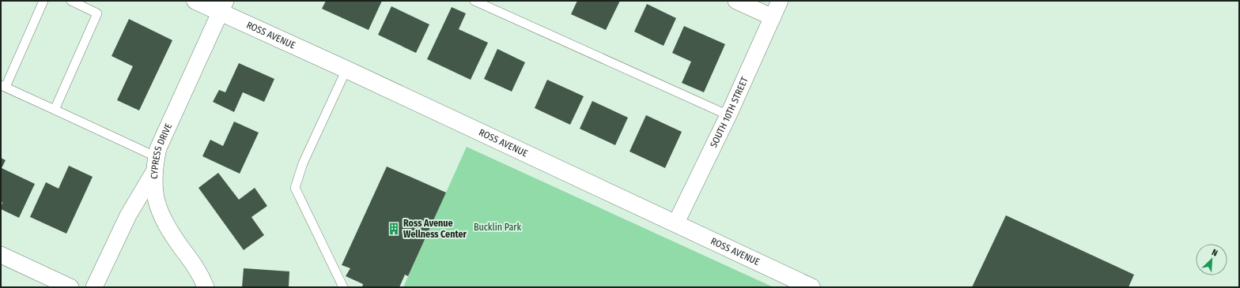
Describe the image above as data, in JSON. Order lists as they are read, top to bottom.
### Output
{
  "streets": {
    "street": ["ROSS AVENUE", "SOUTH 10TH STREET", "CYPRESS DRIVE"]
  },
  "crossings": [
    ["ROSS AVENUE", "SOUTH 10TH STREET"],
    ["ROSS AVENUE", "CYPRESS DRIVE"]
  ],
  "parks": ["Bucklin Park"],
  "places": {
    "building": ["Ross Avenue Wellness Center"]
  },
  "north": "top right"
}
